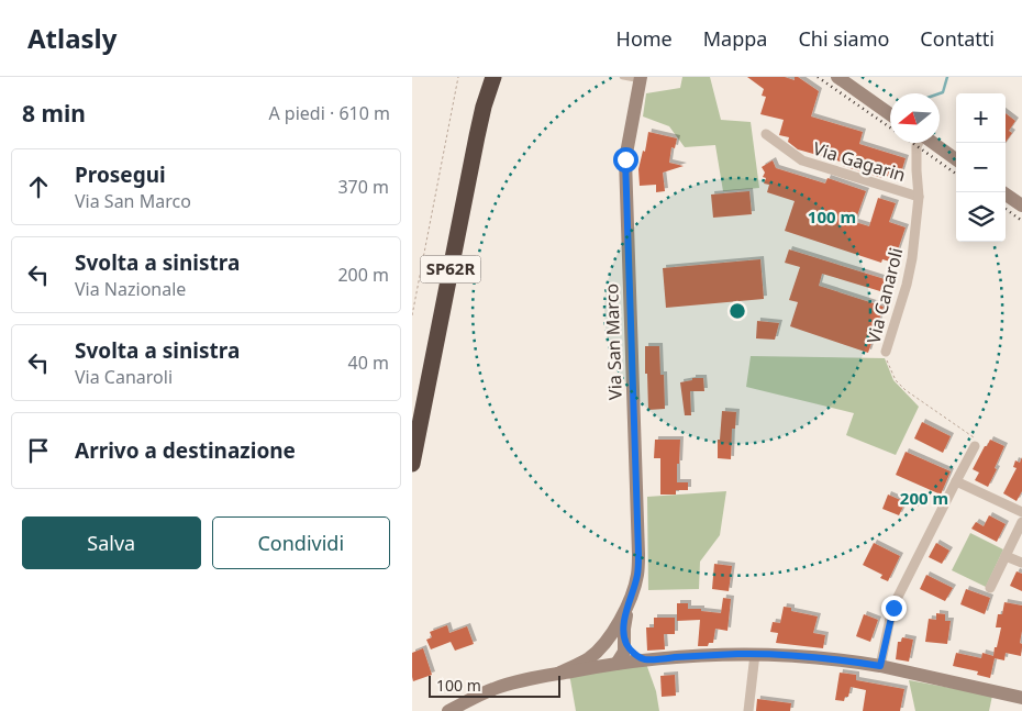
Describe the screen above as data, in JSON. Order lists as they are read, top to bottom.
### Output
{
  "streets": {
    "highway": ["SP62R"],
    "street": ["Via Gagarin", "Via Canaroli", "Via San Marco"]
  },
  "crossings": [
    ["Via Gagarin", "Via Canaroli"]
  ],
  "scale_bar": "100 m",
  "north": "left",
  "page": {
    "header": "Atlasly",
    "nav": [
      "Home",
      "Mappa",
      "Chi siamo",
      "Contatti"
    ],
    "heading": ["8 min", "A piedi · 610 m"],
    "map_buttons": ["+", "−"],
    "list": [
      ["Prosegui", "Via San Marco", "370 m"],
      ["Svolta a sinistra", "Via Nazionale", "200 m"],
      ["Svolta a sinistra", "Via Canaroli", "40 m"],
      "Arrivo a destinazione"
    ],
    "buttons": ["Salva", "Condividi"],
    "scale": "100 m"
  },
  "rings": ["100 m", "200 m"]
}
